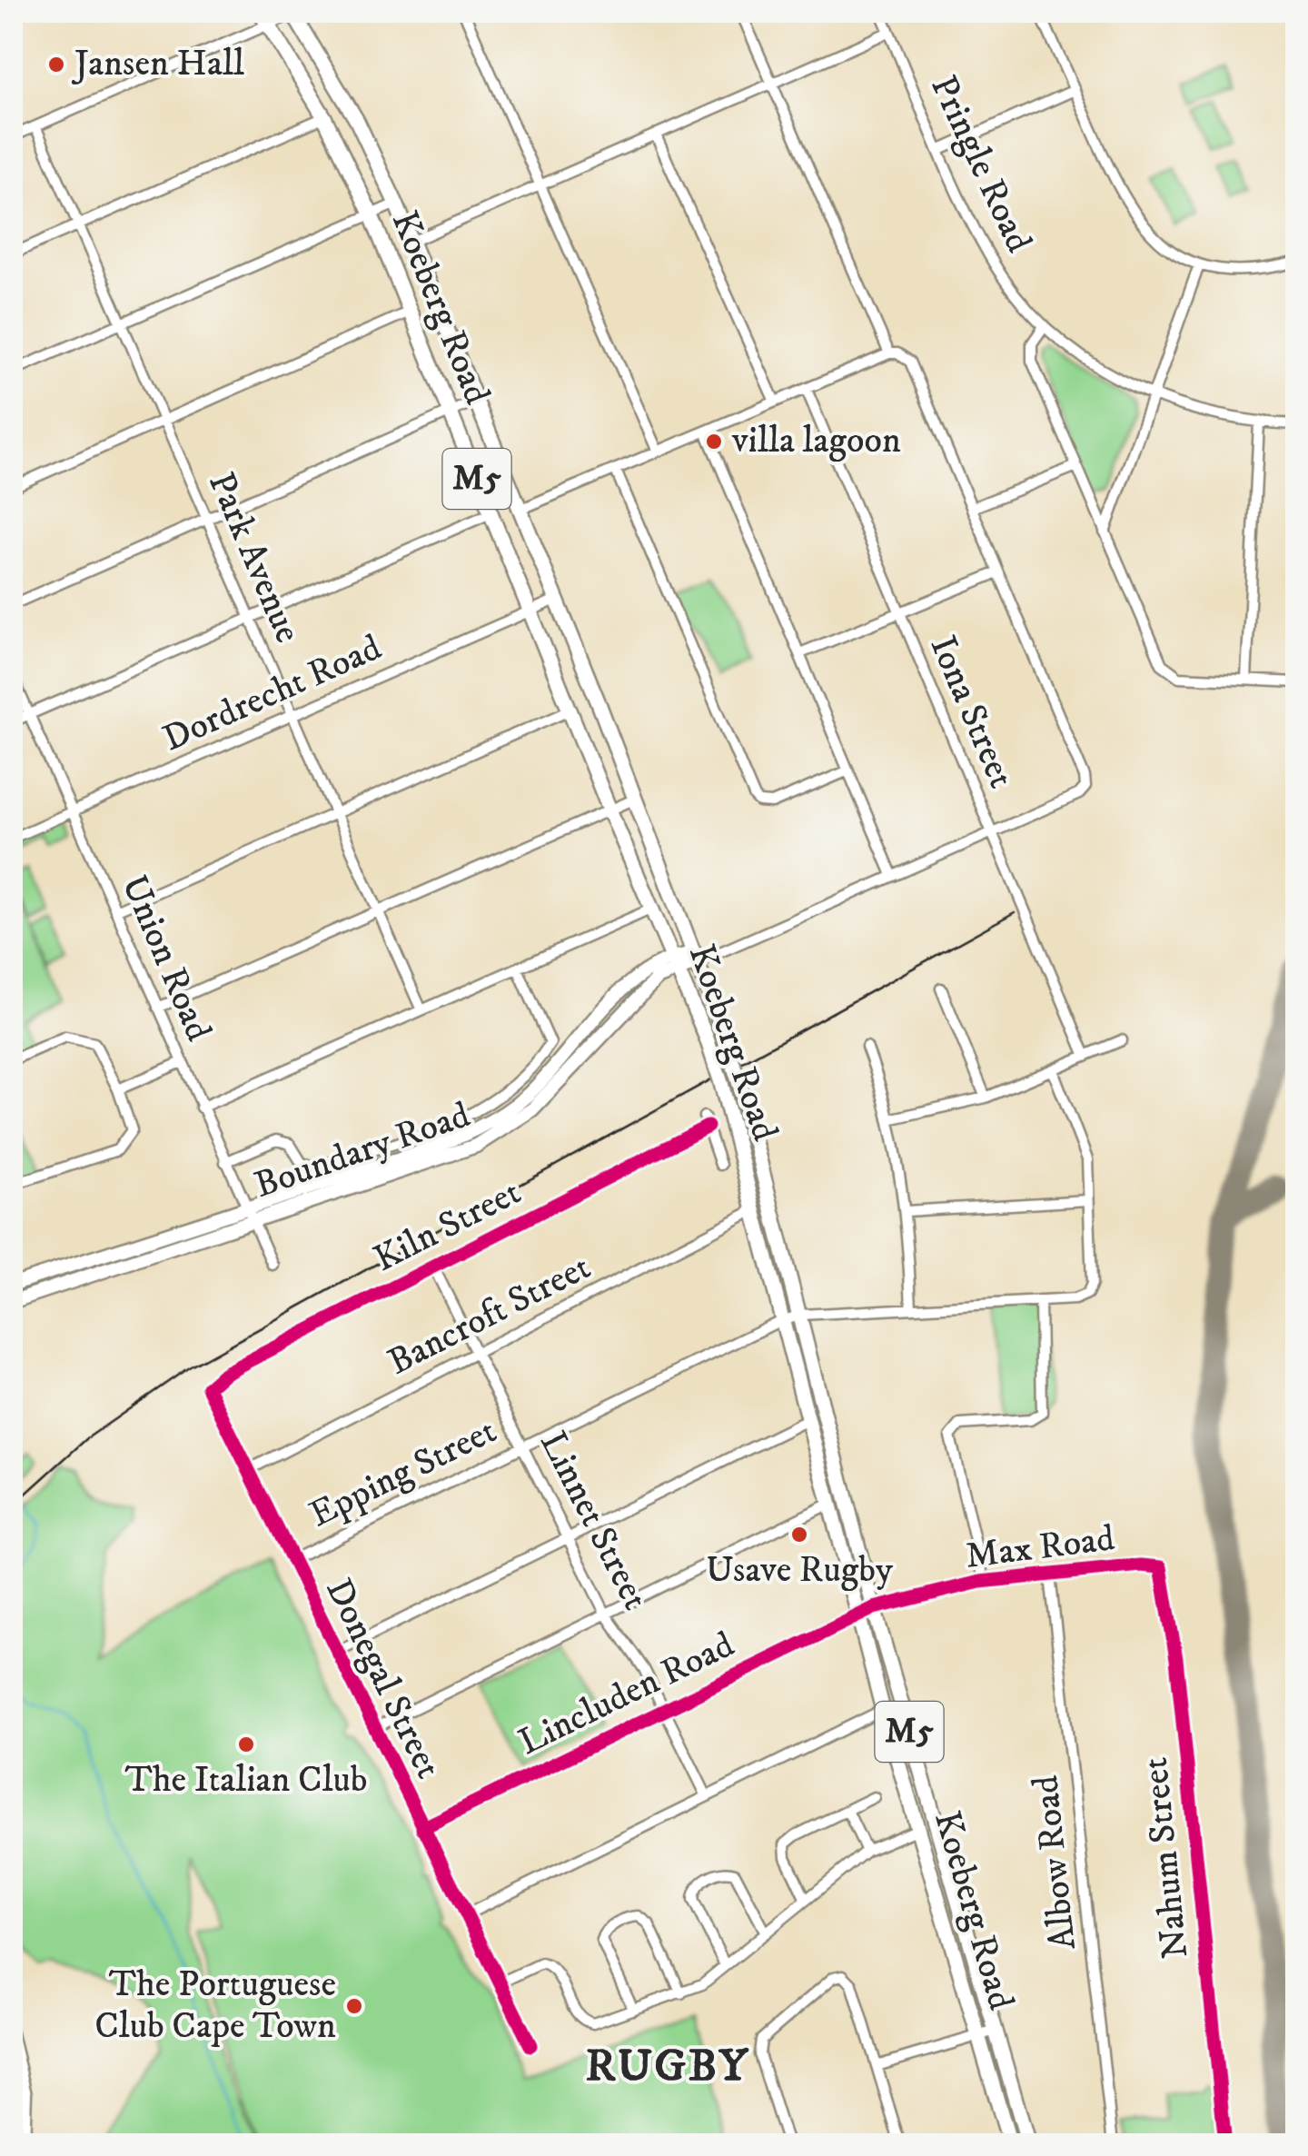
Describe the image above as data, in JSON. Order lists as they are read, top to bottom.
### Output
{
  "streets": {
    "main road": ["Koeberg Road", "M5", "Boundary Road"],
    "street": [
      "Pringle Road",
      "Park Avenue",
      "Dordrecht Road",
      "Iona Street",
      "Union Road",
      "Kiln Street",
      "Bancroft Street",
      "Epping Street",
      "Linnet Street",
      "Max Road",
      "Donegal Street",
      "Lincluden Road",
      "Nahum Street",
      "Albow Road"
    ]
  },
  "crossings": [
    ["Koeberg Road", "Dordrecht Road"],
    ["Koeberg Road", "Boundary Road"],
    ["Koeberg Road", "Bancroft Street"],
    ["Koeberg Road", "Epping Street"],
    ["Koeberg Road", "Max Road"],
    ["Koeberg Road", "Lincluden Road"],
    ["Park Avenue", "Dordrecht Road"],
    ["Dordrecht Road", "Union Road"],
    ["Union Road", "Boundary Road"],
    ["Kiln Street", "Linnet Street"],
    ["Kiln Street", "Donegal Street"],
    ["Bancroft Street", "Linnet Street"],
    ["Bancroft Street", "Donegal Street"],
    ["Epping Street", "Linnet Street"],
    ["Epping Street", "Donegal Street"],
    ["Linnet Street", "Lincluden Road"],
    ["Max Road", "Lincluden Road"],
    ["Max Road", "Nahum Street"],
    ["Max Road", "Albow Road"],
    ["Donegal Street", "Lincluden Road"]
  ],
  "districts": ["RUGBY"],
  "places": [
    "Jansen Hall",
    "villa lagoon",
    "Usave Rugby",
    "The Italian Club",
    "The Portuguese Club Cape Town"
  ]
}
